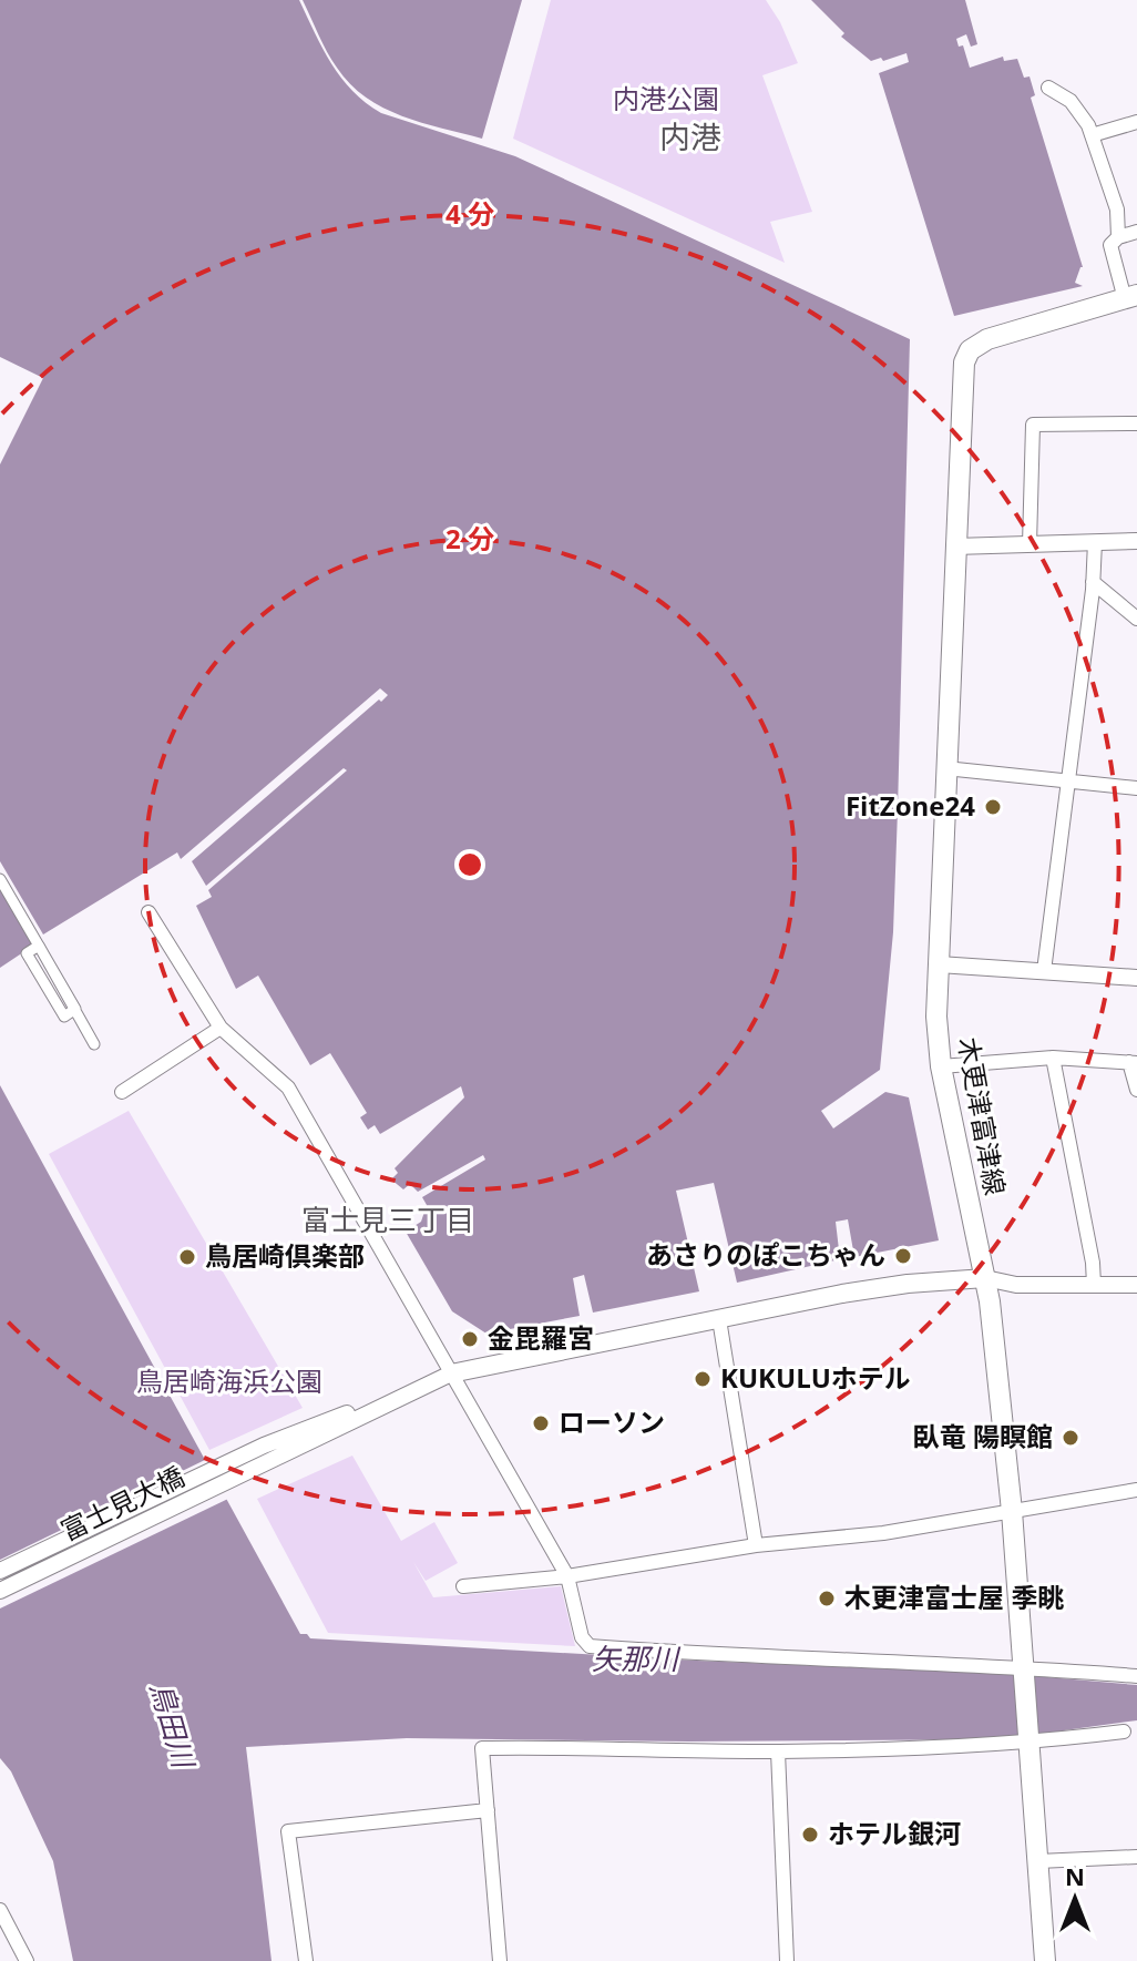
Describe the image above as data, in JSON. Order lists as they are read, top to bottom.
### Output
{
  "streets": {
    "main road": ["木更津富津線"],
    "street": ["富士見大橋"]
  },
  "districts": ["内港", "富士見三丁目"],
  "water": ["矢那川", "鳥田川"],
  "parks": ["内港公園", "鳥居崎海浜公園"],
  "places": [
    "FitZone24",
    "あさりのぽこちゃん",
    "鳥居崎倶楽部",
    "金毘羅宮",
    "KUKULUホテル",
    "ローソン",
    "臥竜 陽瞑館",
    "木更津富士屋 季眺",
    "ホテル銀河"
  ],
  "north": "top",
  "rings": ["4 分", "2 分"]
}
